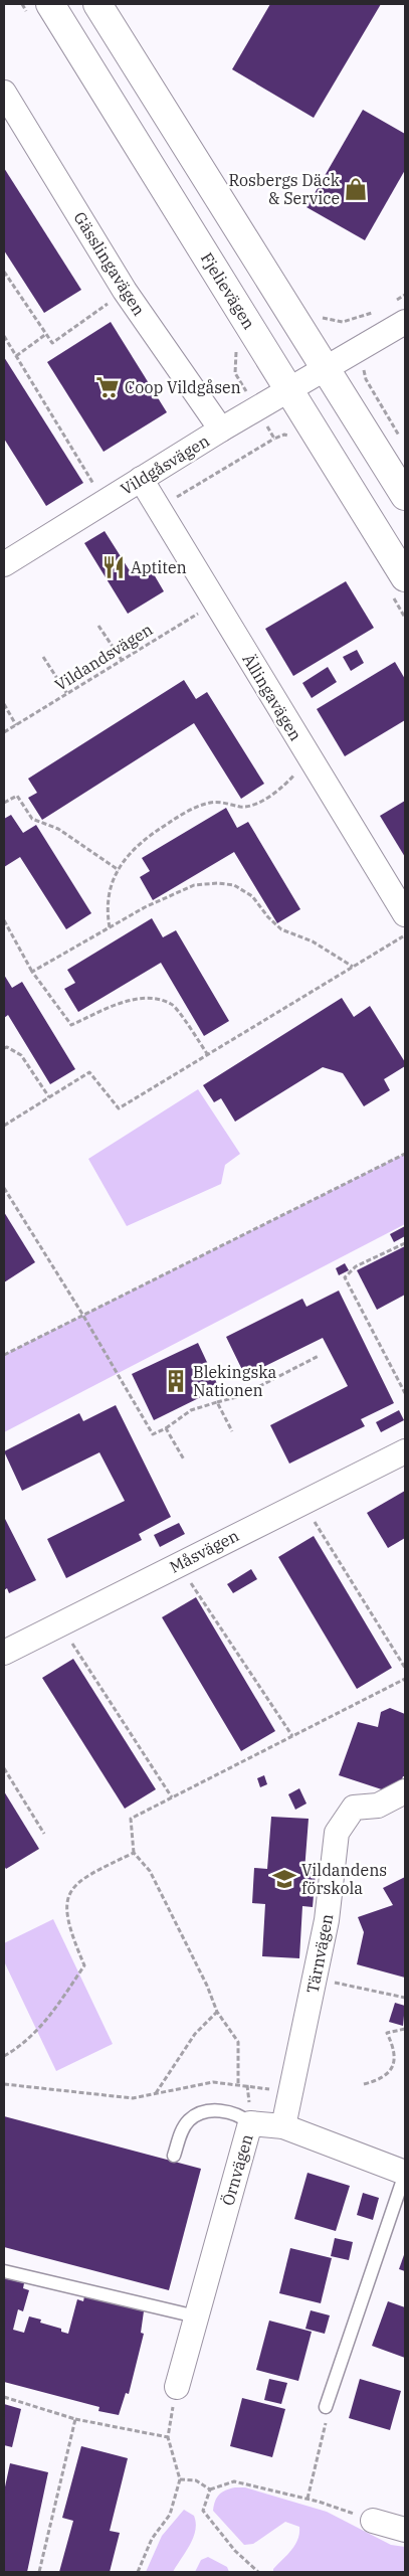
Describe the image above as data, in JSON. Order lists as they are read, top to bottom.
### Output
{
  "streets": {
    "main road": ["Fjelievägen"],
    "street": [
      "Gässlingavägen",
      "Vildgåsvägen",
      "Ällingavägen",
      "Måsvägen",
      "Tärnvägen",
      "Örnvägen"
    ],
    "path": ["Vildandsvägen"]
  },
  "crossings": [
    ["Gässlingavägen", "Vildgåsvägen"],
    ["Fjelievägen", "Vildgåsvägen"],
    ["Vildgåsvägen", "Ällingavägen"],
    ["Vildandsvägen", "Ällingavägen"],
    ["Tärnvägen", "Örnvägen"]
  ],
  "places": {
    "shop": ["Rosbergs Däck & Service"],
    "supermarket": ["Coop Vildgåsen"],
    "restaurant": ["Aptiten"],
    "building": ["Blekingska Nationen"],
    "school or university": ["Vildandens förskola"]
  }
}
